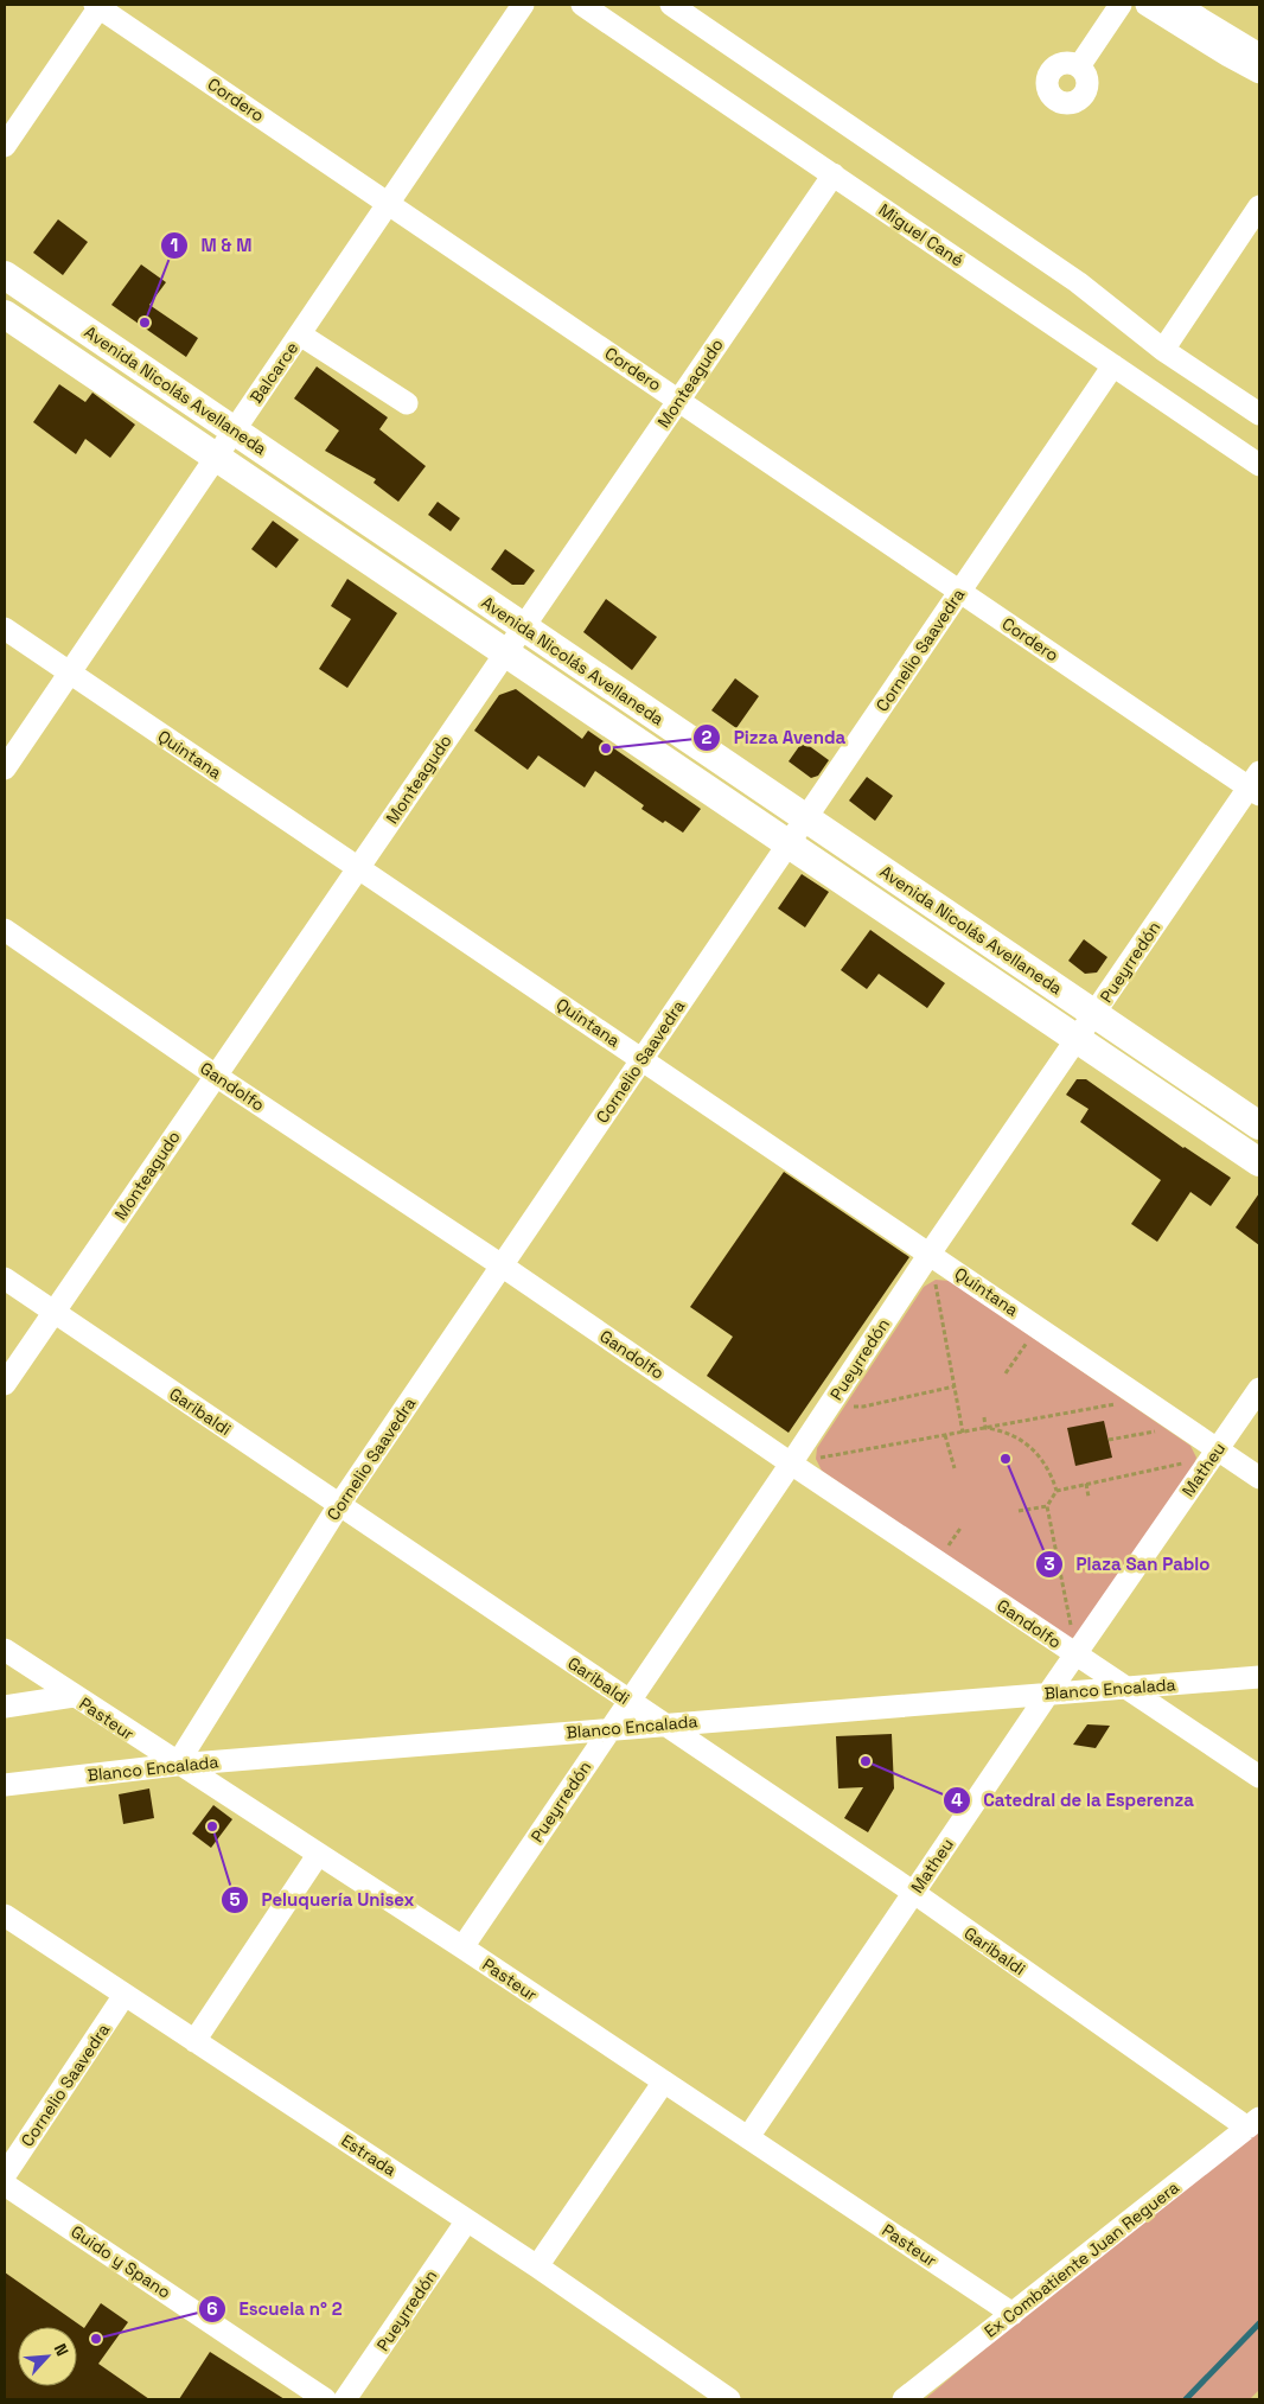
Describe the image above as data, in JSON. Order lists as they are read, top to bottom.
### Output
{
  "streets": {
    "main road": ["Avenida Nicolás Avellaneda"],
    "street": [
      "Cordero",
      "Miguel Cané",
      "Balcarce",
      "Monteagudo",
      "Cornelio Saavedra",
      "Quintana",
      "Pueyrredón",
      "Gandolfo",
      "Garibaldi",
      "Matheu",
      "Blanco Encalada",
      "Pasteur",
      "Estrada",
      "Ex Combatiente Juan Reguera",
      "Guido y Spano"
    ]
  },
  "crossings": [
    ["Cordero", "Balcarce"],
    ["Cordero", "Monteagudo"],
    ["Cordero", "Cornelio Saavedra"],
    ["Cordero", "Pueyrredón"],
    ["Miguel Cané", "Monteagudo"],
    ["Miguel Cané", "Cornelio Saavedra"],
    ["Balcarce", "Avenida Nicolás Avellaneda"],
    ["Balcarce", "Quintana"],
    ["Monteagudo", "Avenida Nicolás Avellaneda"],
    ["Monteagudo", "Quintana"],
    ["Monteagudo", "Gandolfo"],
    ["Monteagudo", "Garibaldi"],
    ["Avenida Nicolás Avellaneda", "Cornelio Saavedra"],
    ["Avenida Nicolás Avellaneda", "Pueyrredón"],
    ["Cornelio Saavedra", "Quintana"],
    ["Cornelio Saavedra", "Gandolfo"],
    ["Cornelio Saavedra", "Garibaldi"],
    ["Cornelio Saavedra", "Blanco Encalada"],
    ["Cornelio Saavedra", "Pasteur"],
    ["Cornelio Saavedra", "Estrada"],
    ["Quintana", "Pueyrredón"],
    ["Quintana", "Matheu"],
    ["Pueyrredón", "Gandolfo"],
    ["Pueyrredón", "Garibaldi"],
    ["Pueyrredón", "Blanco Encalada"],
    ["Pueyrredón", "Pasteur"],
    ["Pueyrredón", "Estrada"],
    ["Gandolfo", "Matheu"],
    ["Gandolfo", "Blanco Encalada"],
    ["Garibaldi", "Matheu"],
    ["Garibaldi", "Blanco Encalada"],
    ["Garibaldi", "Ex Combatiente Juan Reguera"],
    ["Matheu", "Blanco Encalada"],
    ["Matheu", "Pasteur"],
    ["Blanco Encalada", "Pasteur"],
    ["Pasteur", "Ex Combatiente Juan Reguera"]
  ],
  "places": [
    "M & M",
    "Pizza Avenda",
    "Plaza San Pablo",
    "Catedral de la Esperenza",
    "Peluquería Unisex",
    "Escuela n° 2"
  ],
  "north": "top right"
}
